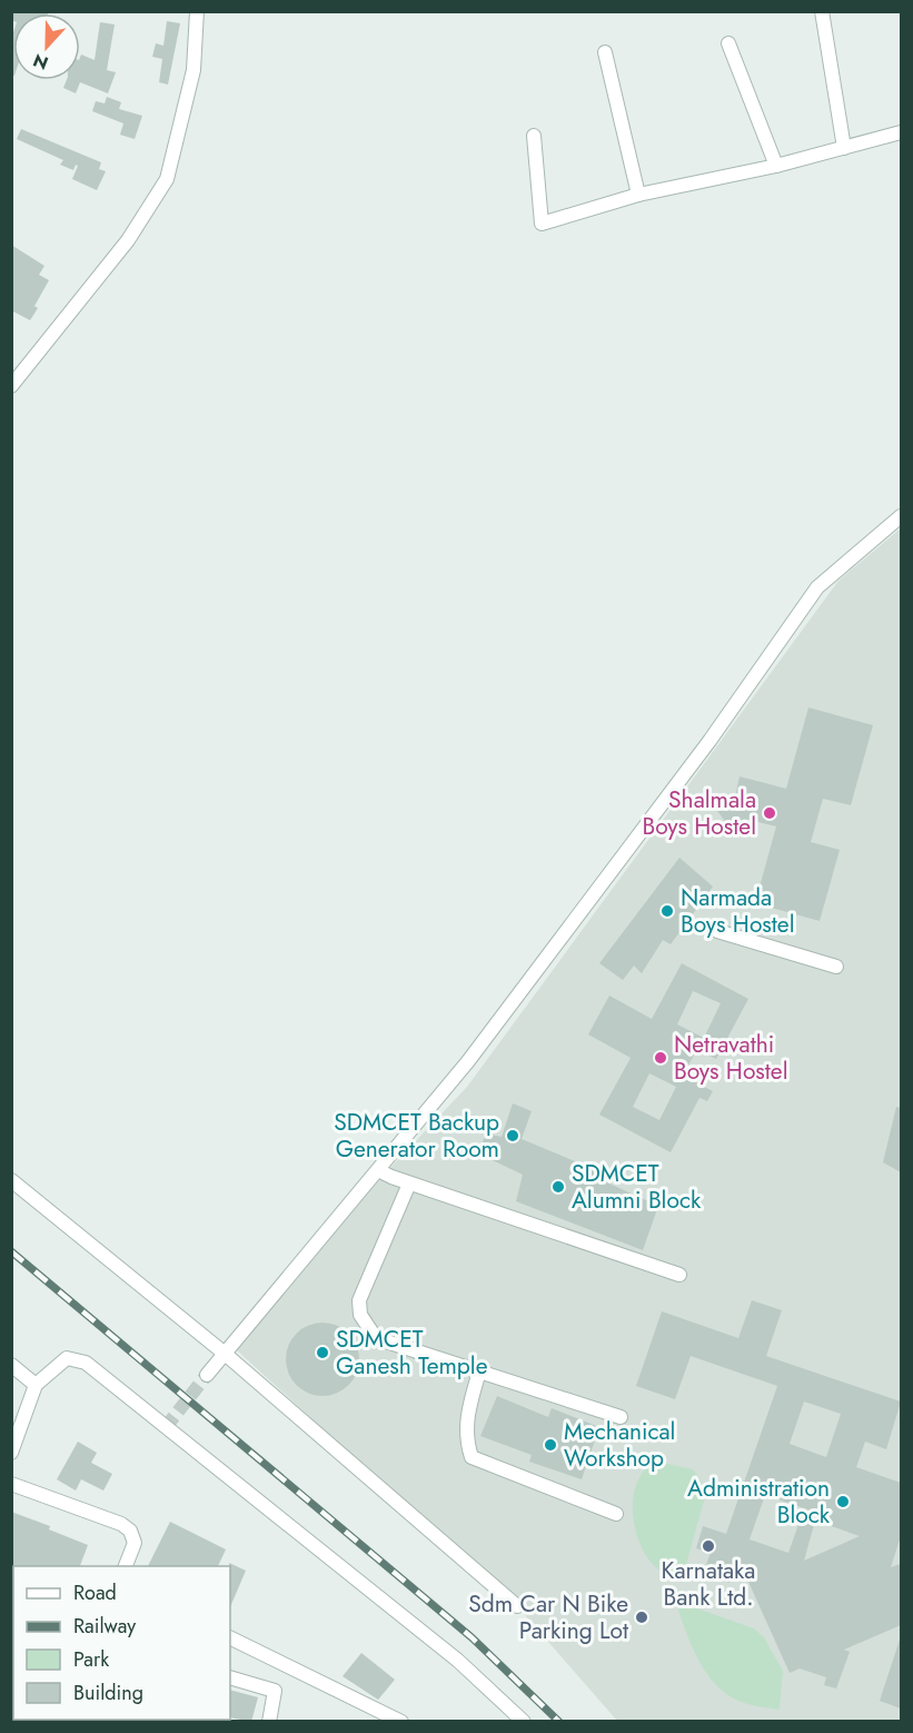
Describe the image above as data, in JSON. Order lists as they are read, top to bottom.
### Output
{
  "places": [
    "Shalmala Boys Hostel",
    "Narmada Boys Hostel",
    "Netravathi Boys Hostel",
    "SDMCET Backup Generator Room",
    "SDMCET Alumni Block",
    "SDMCET Ganesh Temple",
    "Mechanical Workshop",
    "Administration Block",
    "Karnataka Bank Ltd.",
    "Sdm Car N Bike Parking Lot"
  ],
  "legend": [
    "Road",
    "Railway",
    "Park",
    "Building"
  ],
  "north": "bottom"
}
